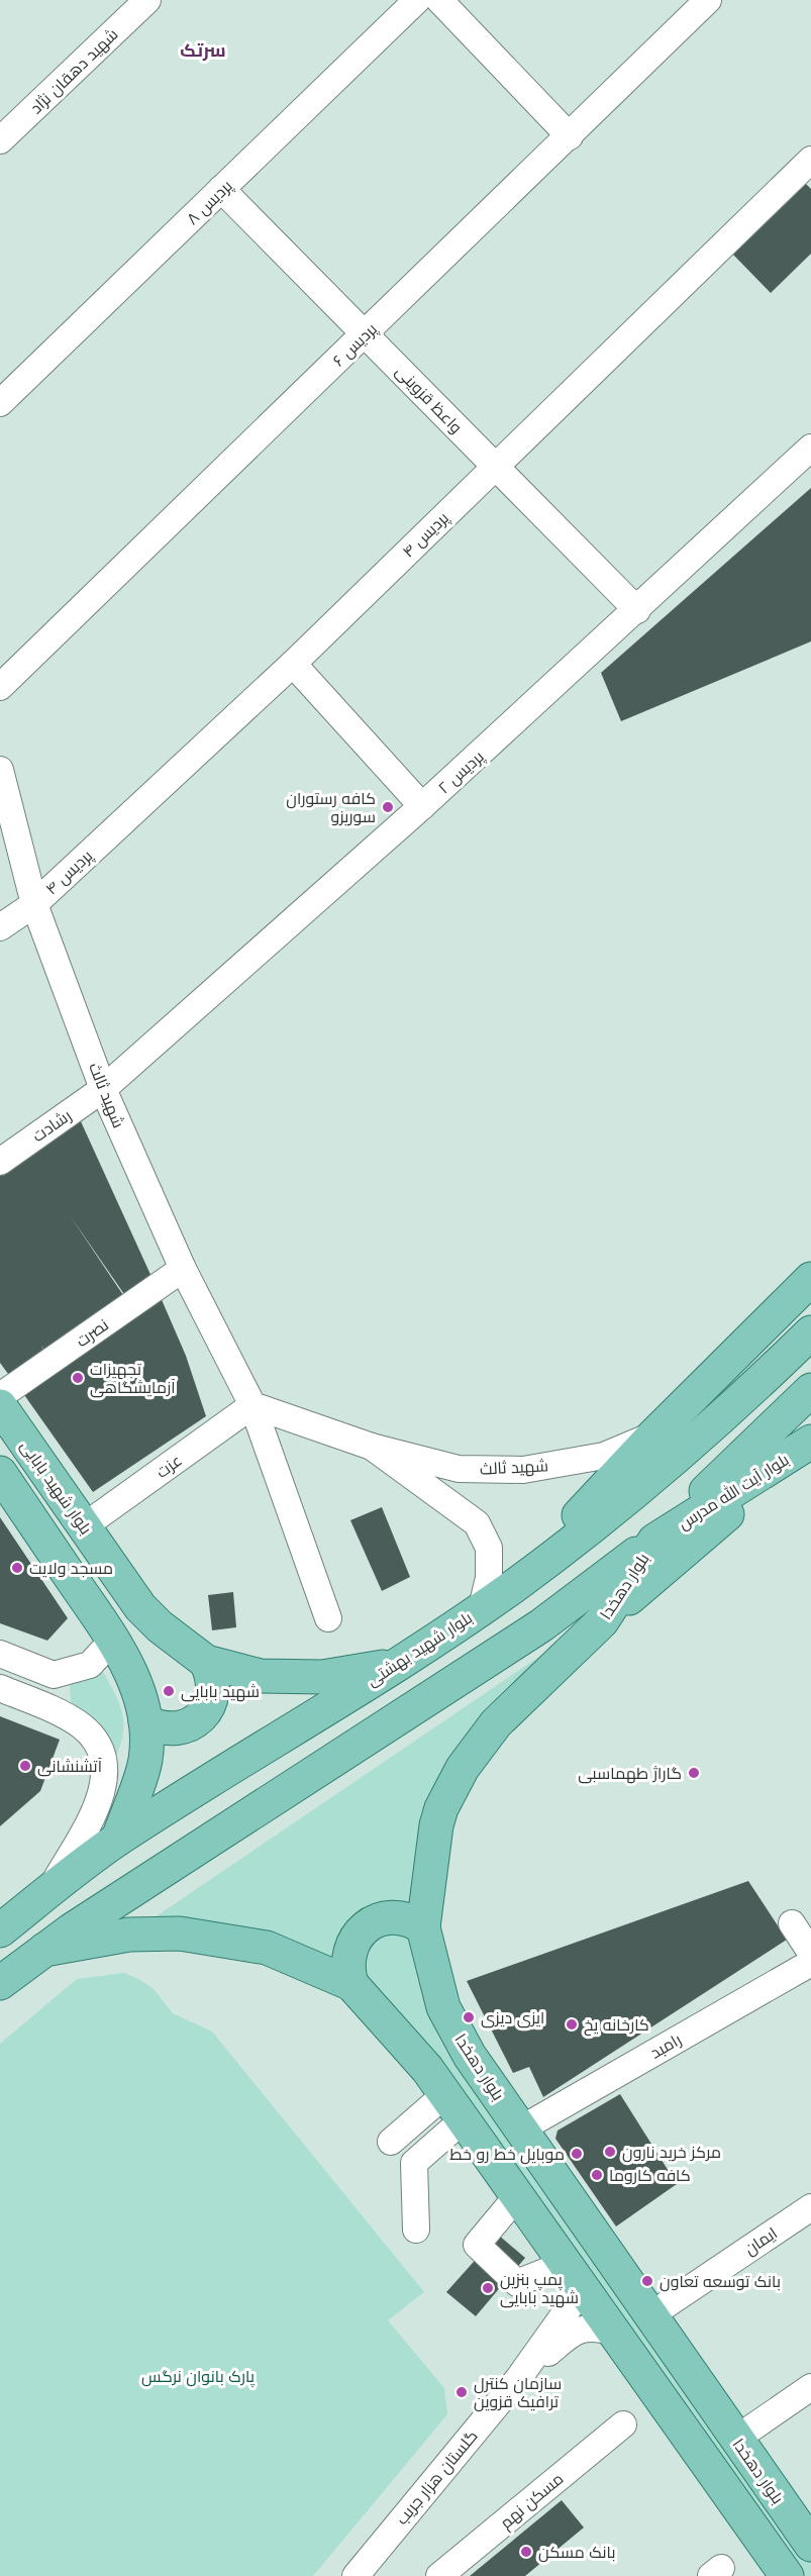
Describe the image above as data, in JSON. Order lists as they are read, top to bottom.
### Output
{
  "streets": {
    "main road": [
      "بلوار شهید بابایی",
      "بلوار آیت الله مدرس",
      "بلوار دهخدا",
      "بلوار شهید بهشتی"
    ],
    "street": [
      "شهید دهقان نژاد",
      "پردیس ۸",
      "پردیس ۶",
      "واعظ قزوینی",
      "پردیس ۴",
      "پردیس ۲",
      "شهید ثالث",
      "رشادت",
      "نصرت",
      "عزت",
      "رامبد",
      "ایمان",
      "گلستان هزار جریب",
      "مسکن نهم"
    ]
  },
  "crossings": [
    ["پردیس ۸", "واعظ قزوینی"],
    ["پردیس ۶", "واعظ قزوینی"],
    ["واعظ قزوینی", "پردیس ۴"],
    ["واعظ قزوینی", "پردیس ۲"],
    ["پردیس ۴", "شهید ثالث"],
    ["پردیس ۲", "شهید ثالث"],
    ["پردیس ۲", "رشادت"],
    ["شهید ثالث", "رشادت"],
    ["شهید ثالث", "نصرت"],
    ["شهید ثالث", "عزت"],
    ["شهید ثالث", "بلوار شهید بهشتی"],
    ["عزت", "بلوار شهید بابایی"],
    ["بلوار شهید بابایی", "بلوار شهید بهشتی"],
    ["بلوار آیت الله مدرس", "بلوار دهخدا"],
    ["بلوار دهخدا", "رامبد"],
    ["بلوار دهخدا", "ایمان"]
  ],
  "districts": ["سرتک"],
  "parks": ["پارک بانوان نرگس"],
  "places": [
    "کافه رستوران سوریزو",
    "تجهیزات آزمایشگاهی",
    "مسجد ولایت",
    "شهید بابایی",
    "آتشنشانی",
    "گاراژ طهماسبی",
    "ایزی دیزی",
    "کارخانه یخ",
    "مرکز خرید نارون",
    "موبایل خط رو خط",
    "کافه کاروما",
    "بانک توسعه تعاون",
    "پمپ بنزین شهید بابایی",
    "سازمان کنترل ترافیک قزوین",
    "بانک مسکن"
  ]
}
